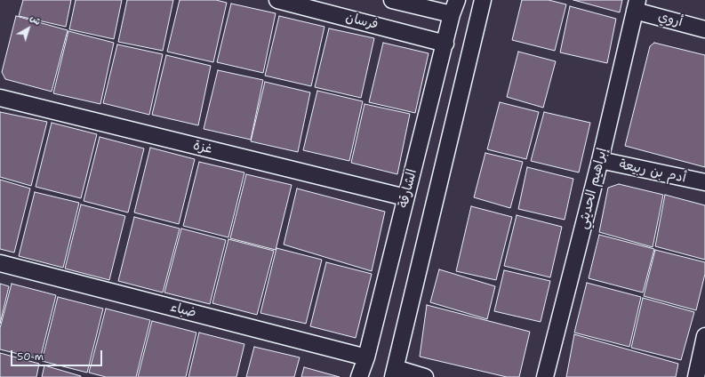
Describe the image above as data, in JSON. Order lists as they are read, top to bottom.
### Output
{
  "streets": {
    "street": [
      "أروي",
      "فرسان",
      "غزة",
      "أدم بن ربيعة",
      "الشارقة",
      "إبراهيم الحديثي",
      "ضباء"
    ]
  },
  "crossings": [
    ["أروي", "إبراهيم الحديثي"],
    ["فرسان", "الشارقة"],
    ["غزة", "الشارقة"],
    ["أدم بن ربيعة", "إبراهيم الحديثي"],
    ["الشارقة", "ضباء"]
  ],
  "scale_bar": "50 m",
  "north": "top right"
}
